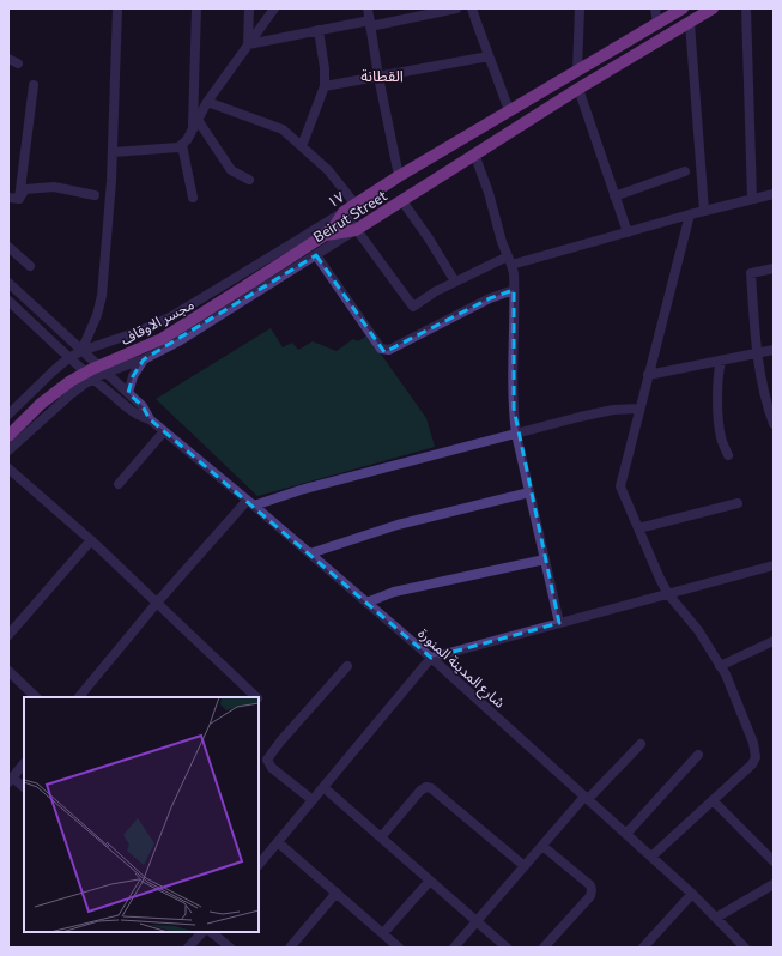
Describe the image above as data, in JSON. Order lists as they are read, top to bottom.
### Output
{
  "streets": {
    "main road": ["١٧", "Beirut Street", "مجسر الاوقاف"],
    "street": ["شارع المدينة المنورة"]
  },
  "crossings": [
    ["١٧", "مجسر الاوقاف"],
    ["Beirut Street", "مجسر الاوقاف"]
  ],
  "districts": ["القطانة"]
}
